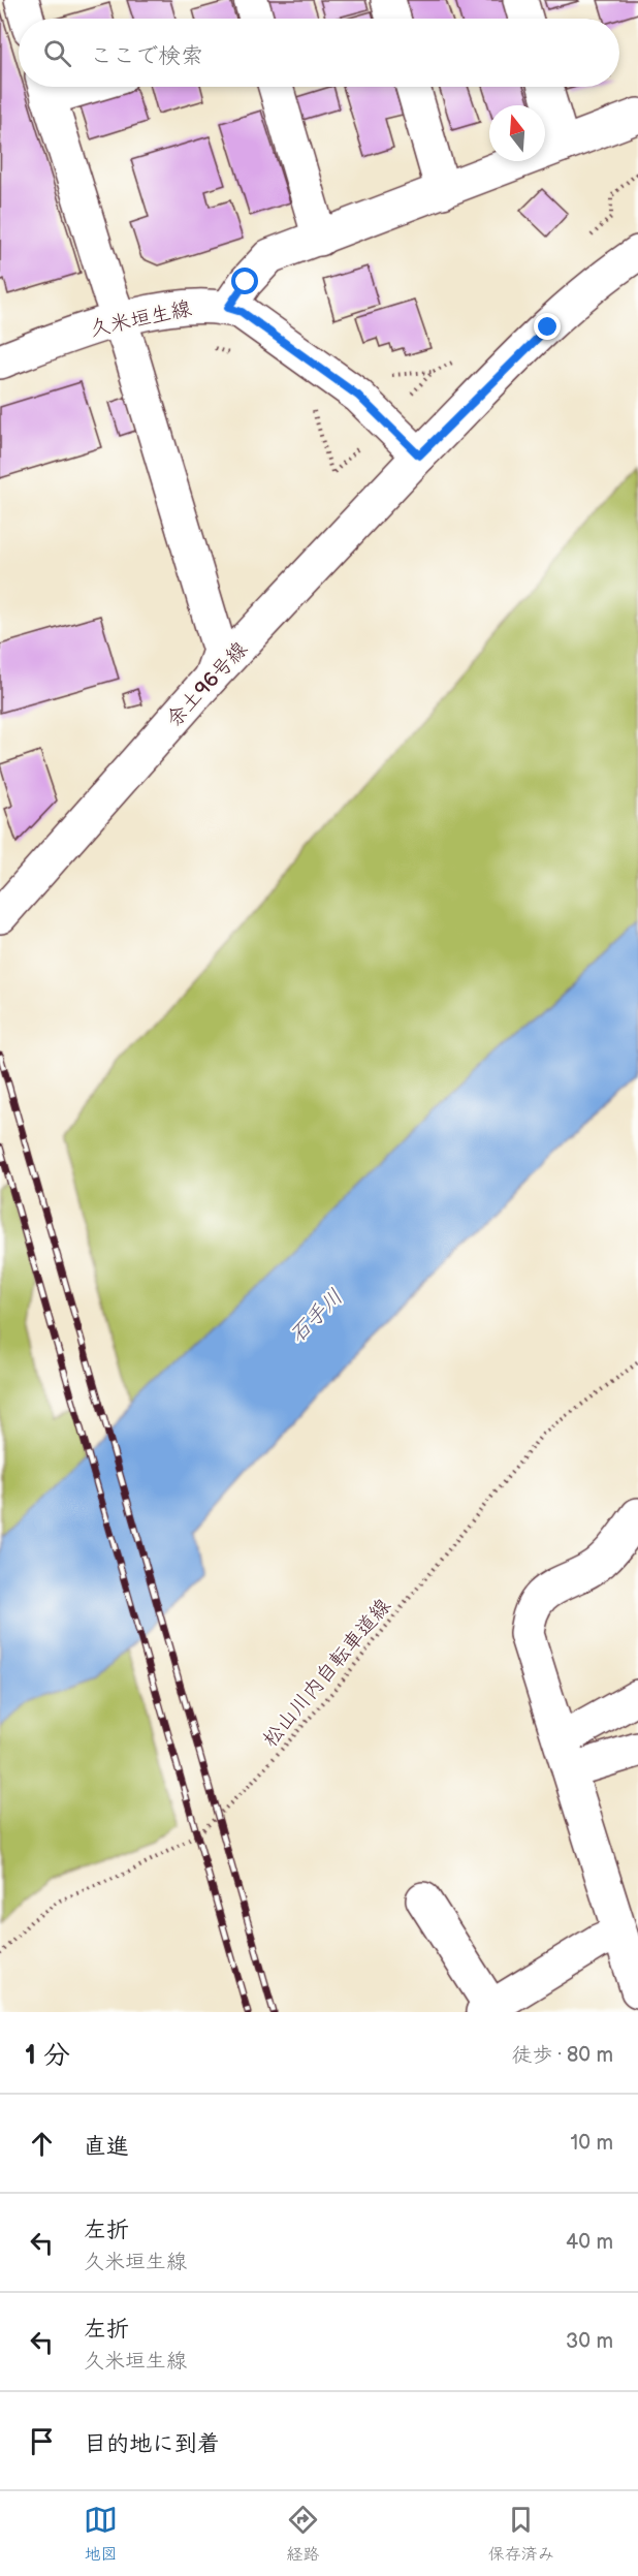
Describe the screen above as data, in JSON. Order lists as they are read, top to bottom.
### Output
{
  "streets": {
    "street": ["久米垣生線", "余土96号線"],
    "path": ["松山川内自転車道線"]
  },
  "crossings": [
    ["久米垣生線", "余土96号線"]
  ],
  "water": ["石手川"],
  "north": "top",
  "page": {
    "search": "ここで検索",
    "heading": ["1 分", "徒歩 · 80 m"],
    "list": [
      ["直進", "10 m"],
      ["左折", "久米垣生線", "40 m"],
      ["左折", "久米垣生線", "30 m"],
      "目的地に到着"
    ],
    "nav": ["地図", "経路", "保存済み"]
  }
}
